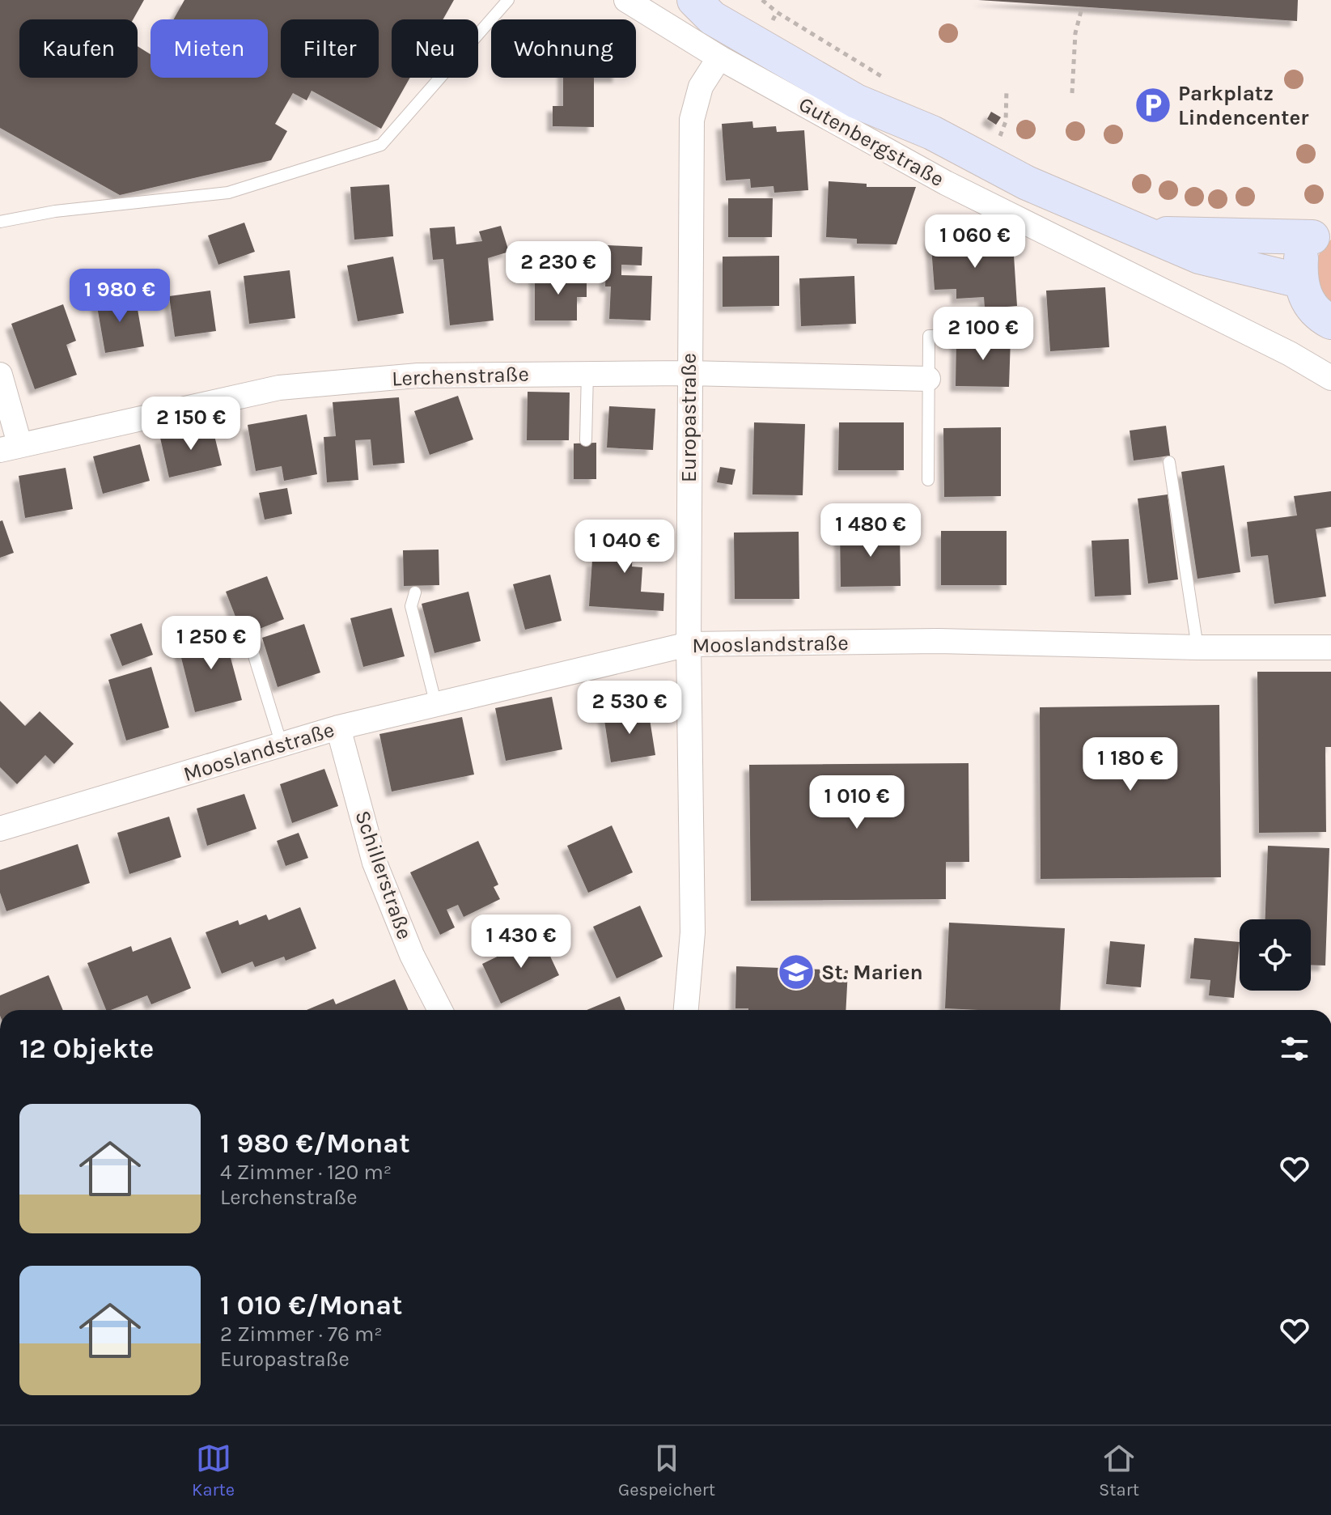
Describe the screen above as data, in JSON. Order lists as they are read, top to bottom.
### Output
{
  "streets": {
    "street": [
      "Gutenbergstraße",
      "Lerchenstraße",
      "Europastraße",
      "Mooslandstraße",
      "Schillerstraße"
    ]
  },
  "crossings": [
    ["Gutenbergstraße", "Europastraße"],
    ["Lerchenstraße", "Europastraße"],
    ["Europastraße", "Mooslandstraße"],
    ["Mooslandstraße", "Schillerstraße"]
  ],
  "places": {
    "parking": ["Parkplatz Lindencenter"],
    "school or university": ["St. Marien"]
  },
  "page": {
    "chip": [
      "Kaufen",
      "Mieten",
      "Filter",
      "Neu",
      "Wohnung"
    ],
    "price": [
      "1 060 €",
      "2 230 €",
      "1 980 €",
      "2 100 €",
      "2 150 €",
      "1 480 €",
      "1 040 €",
      "1 250 €",
      "2 530 €",
      "1 180 €",
      "1 010 €",
      "1 430 €"
    ],
    "heading": "12 Objekte",
    "list": [
      {
        "name": "1 980 €/Monat",
        "note": "4 Zimmer · 120 m² · Lerchenstraße"
      },
      {
        "name": "1 010 €/Monat",
        "note": "2 Zimmer · 76 m² · Europastraße"
      }
    ],
    "tabs": ["Karte", "Gespeichert", "Start"]
  }
}
